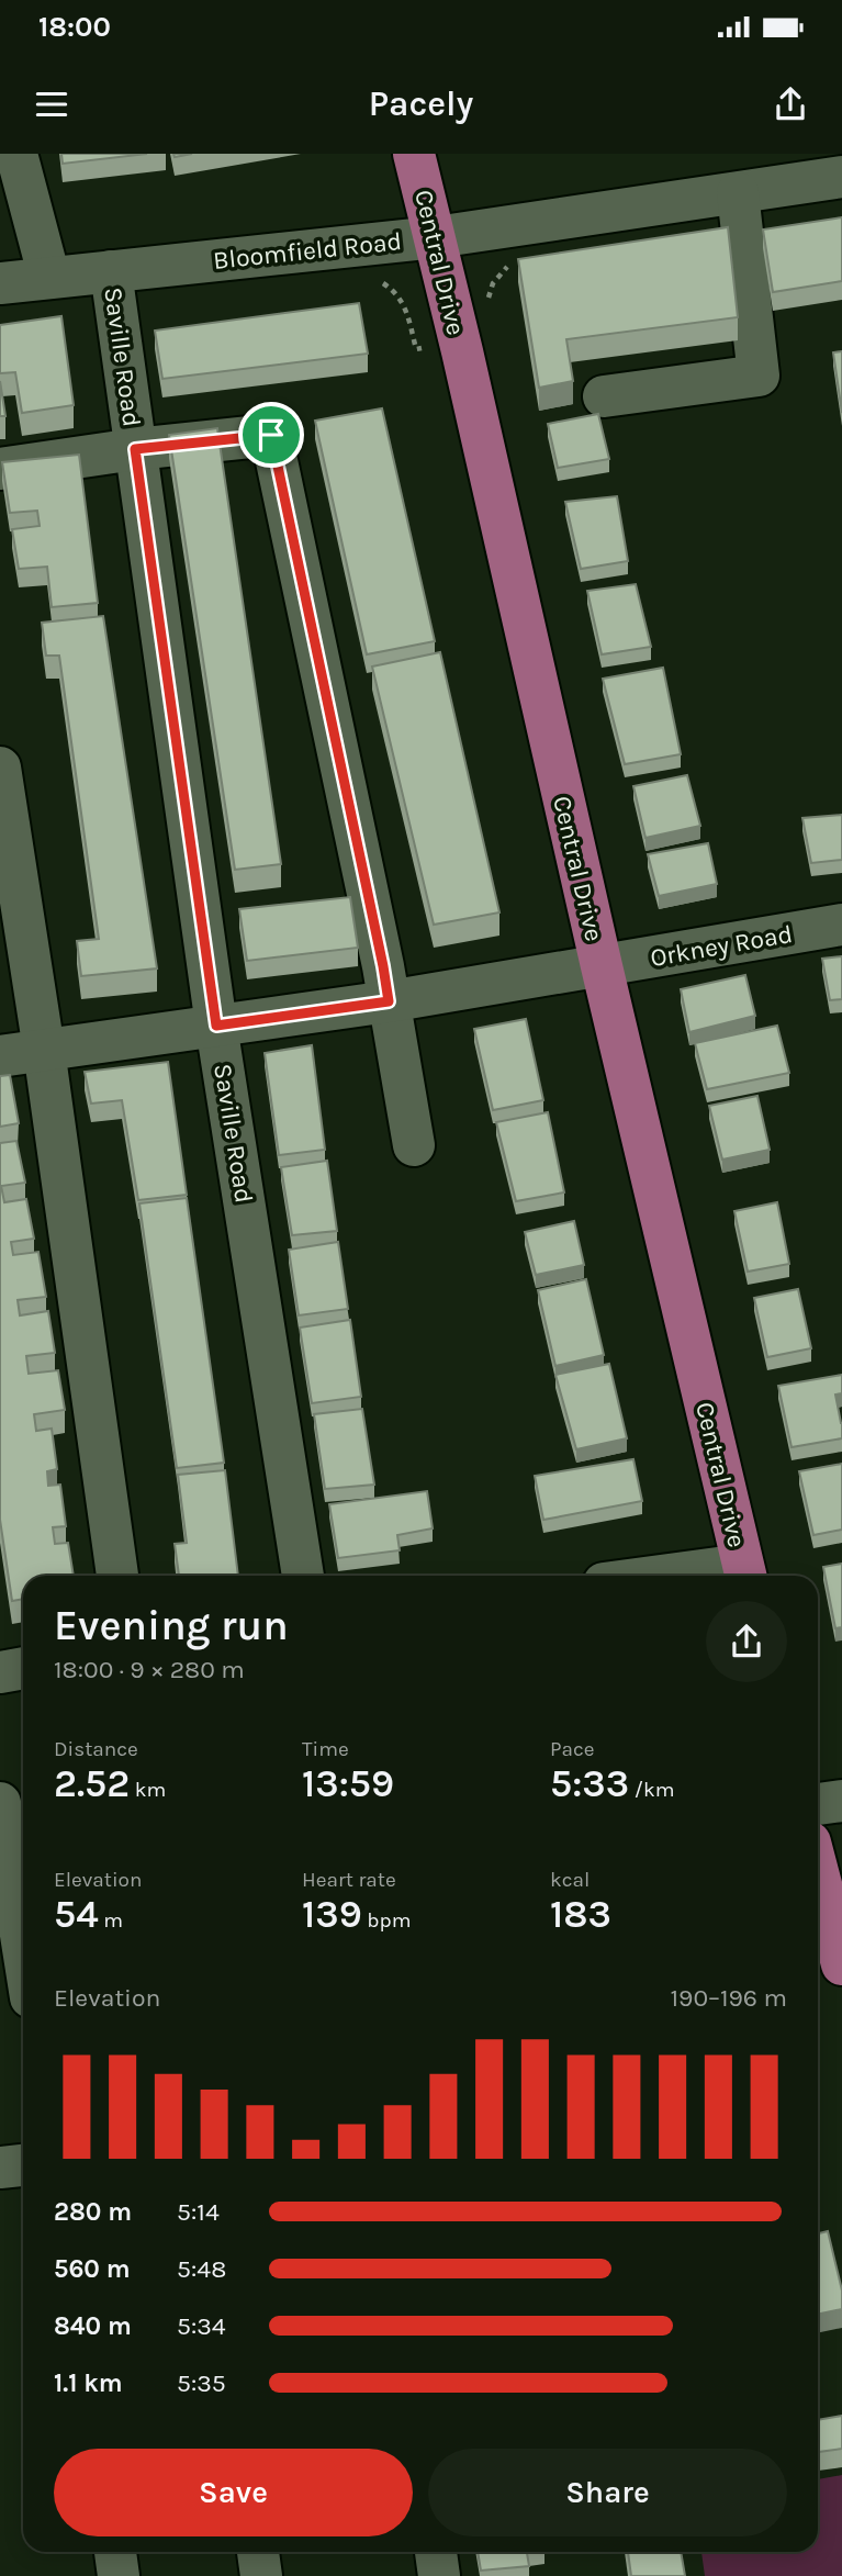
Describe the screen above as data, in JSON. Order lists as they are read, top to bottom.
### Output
{
  "streets": {
    "main road": ["Central Drive"],
    "street": ["Bloomfield Road", "Saville Road", "Orkney Road"]
  },
  "crossings": [
    ["Bloomfield Road", "Central Drive"],
    ["Bloomfield Road", "Saville Road"],
    ["Central Drive", "Orkney Road"],
    ["Saville Road", "Orkney Road"]
  ],
  "page": {
    "status": "18:00",
    "header": "Pacely",
    "heading": ["Evening run", "18:00 · 9 × 280 m"],
    "stats": [
      ["Distance", "2.52 km"],
      ["Time", "13:59"],
      ["Pace", "5:33 /km"],
      ["Elevation", "54 m"],
      ["Heart rate", "139 bpm"],
      ["kcal", "183"]
    ],
    "chart": ["Elevation", "190–196 m"],
    "list": [
      {
        "name": "280 m",
        "note": "5:14"
      },
      {
        "name": "560 m",
        "note": "5:48"
      },
      {
        "name": "840 m",
        "note": "5:34"
      },
      {
        "name": "1.1 km",
        "note": "5:35"
      }
    ],
    "buttons": ["Save", "Share"]
  }
}
